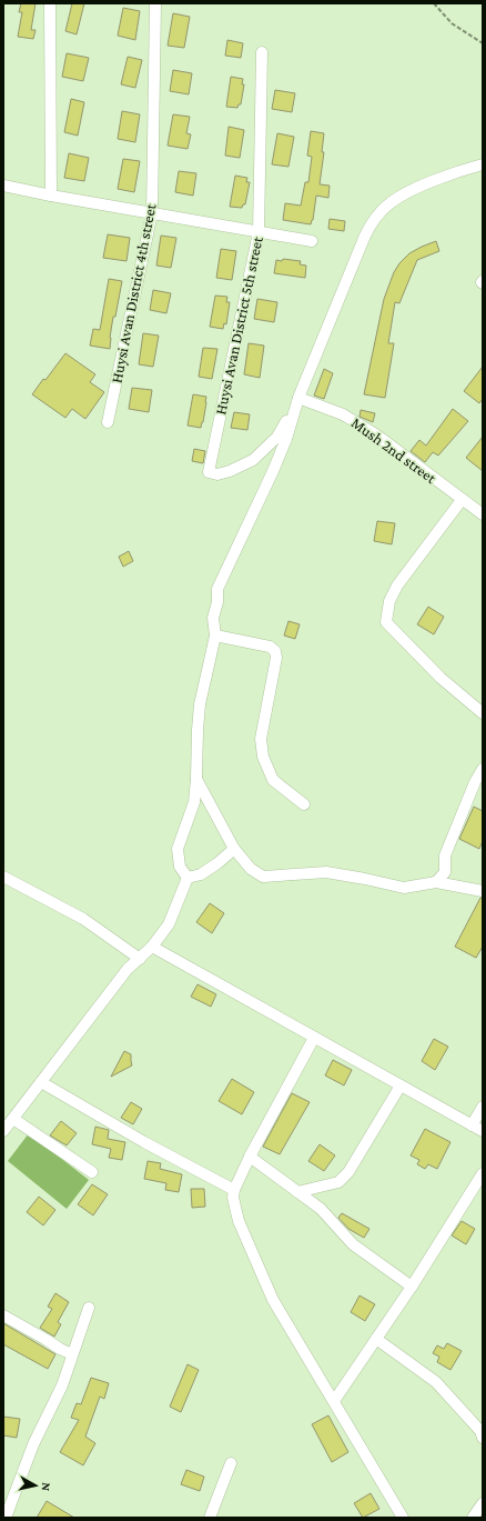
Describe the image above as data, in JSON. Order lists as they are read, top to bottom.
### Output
{
  "streets": {
    "street": ["Huysi Avan District 4th street", "Huysi Avan District 5th street", "Mush 2nd street"]
  },
  "crossings": [
    ["Huysi Avan District 5th street", "Mush 2nd street"]
  ],
  "north": "right"
}
